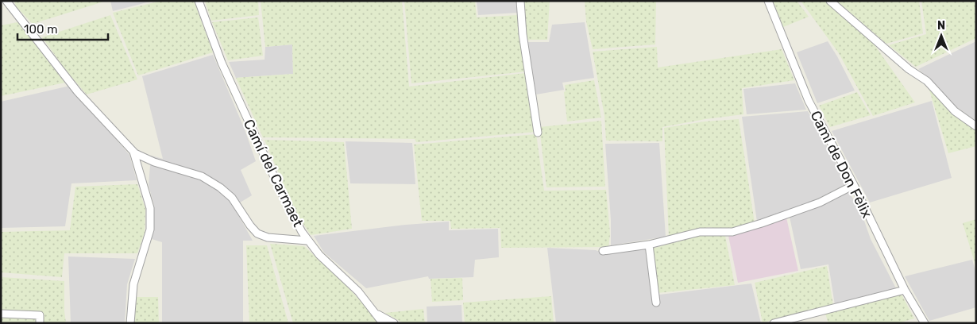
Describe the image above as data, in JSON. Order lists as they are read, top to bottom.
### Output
{
  "streets": {
    "street": ["Camí de Don Fèlix", "Camí del Carmaet"]
  },
  "scale_bar": "100 m",
  "north": "top"
}
